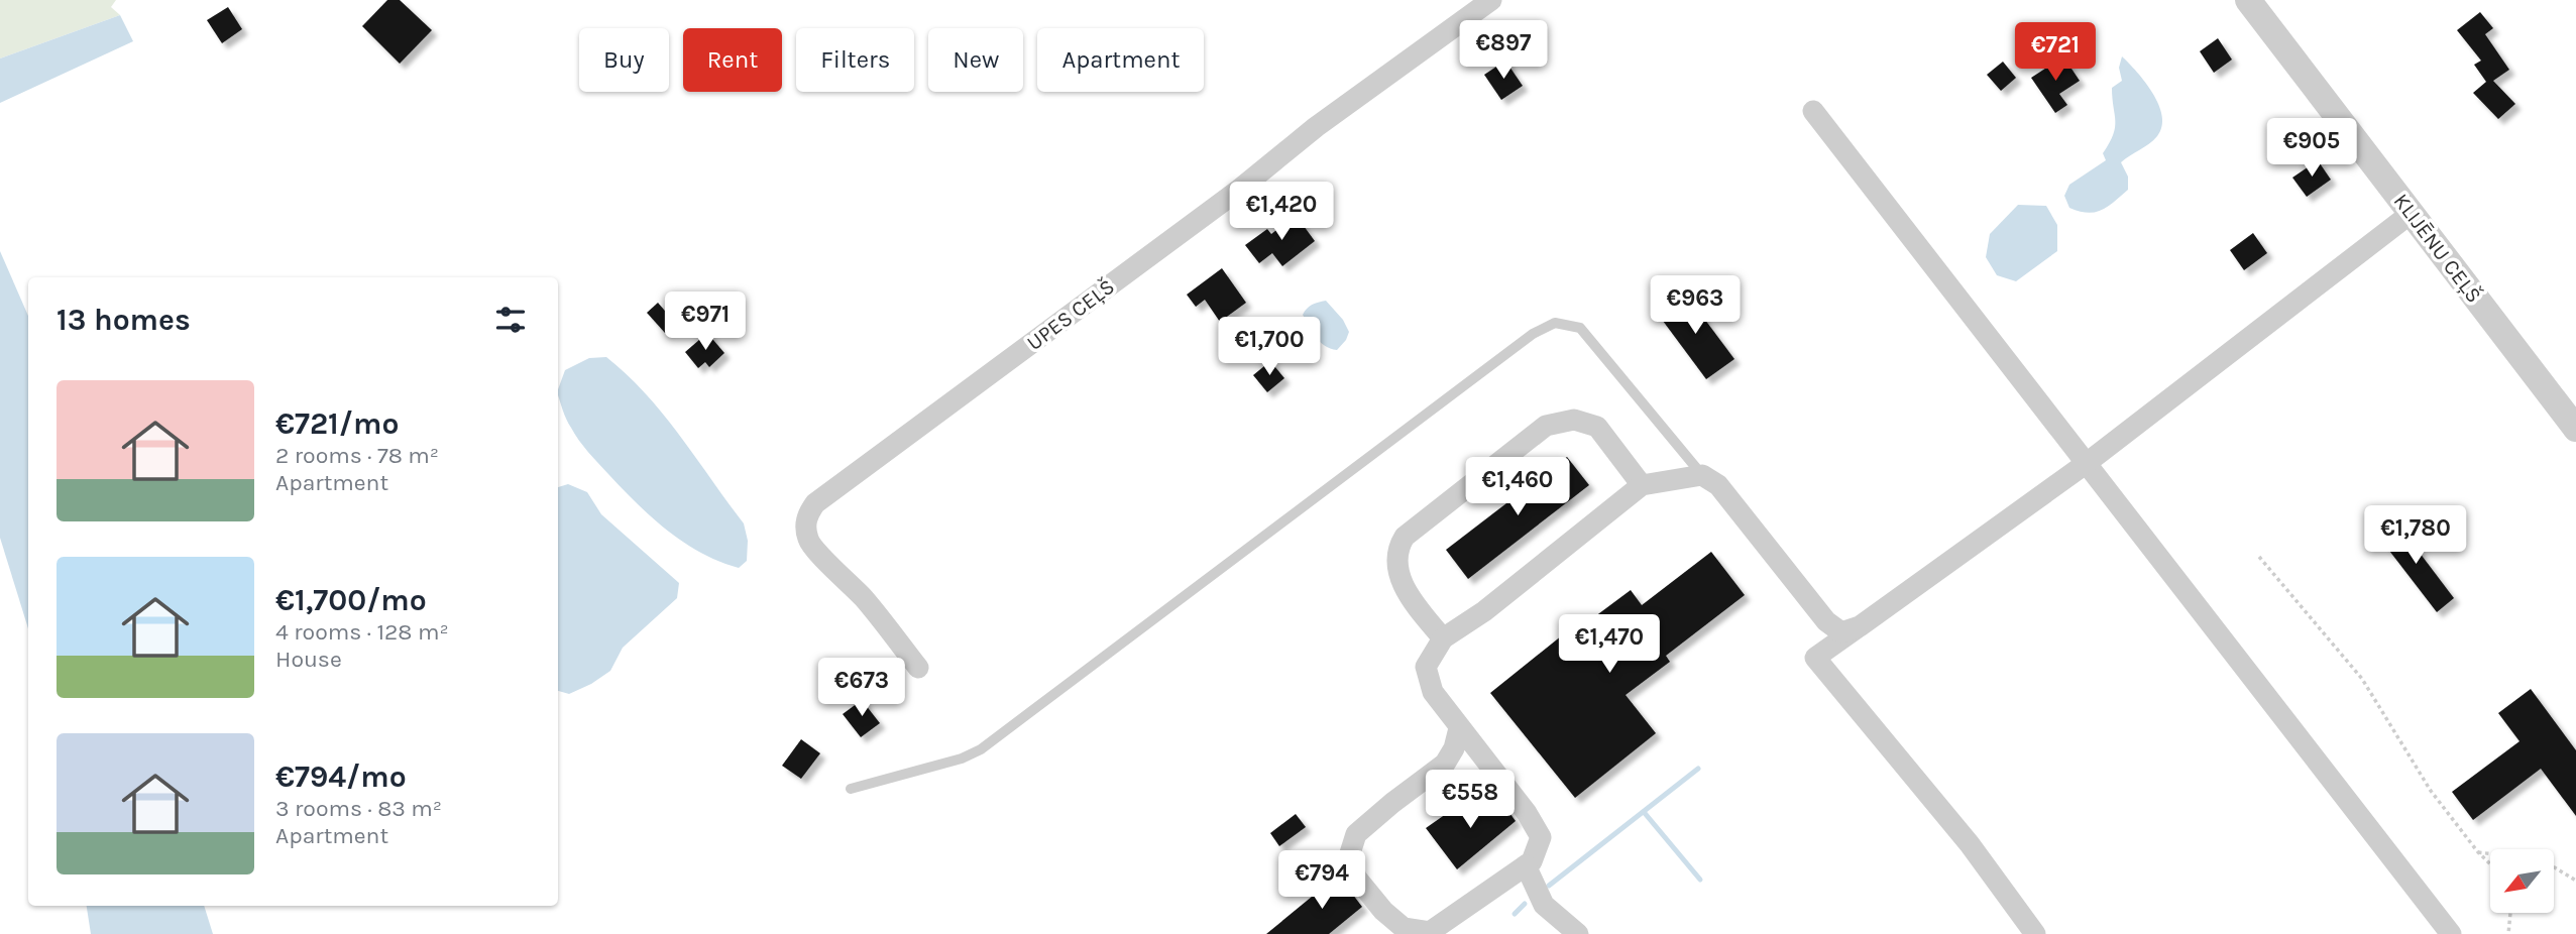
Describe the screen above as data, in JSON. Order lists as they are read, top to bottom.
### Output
{
  "streets": {
    "street": ["KLIJĒNU CEĻŠ", "UPES CEĻŠ"]
  },
  "north": "bottom left",
  "page": {
    "price": [
      "€897",
      "€721",
      "€905",
      "€1,420",
      "€963",
      "€971",
      "€1,700",
      "€1,460",
      "€1,780",
      "€1,470",
      "€673",
      "€558",
      "€794"
    ],
    "chip": [
      "Buy",
      "Rent",
      "Filters",
      "New",
      "Apartment"
    ],
    "heading": "13 homes",
    "list": [
      {
        "name": "€721/mo",
        "note": "2 rooms · 78 m² · Apartment"
      },
      {
        "name": "€1,700/mo",
        "note": "4 rooms · 128 m² · House"
      },
      {
        "name": "€794/mo",
        "note": "3 rooms · 83 m² · Apartment"
      }
    ]
  }
}
